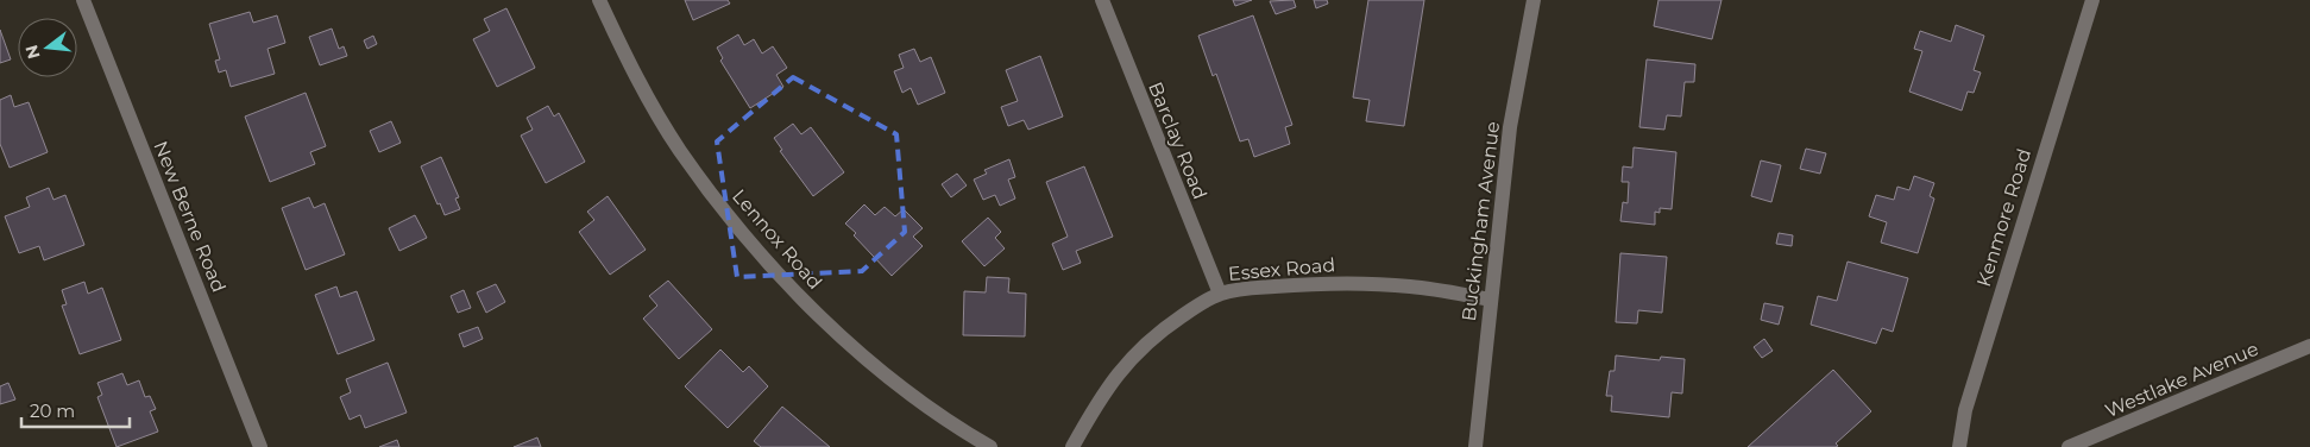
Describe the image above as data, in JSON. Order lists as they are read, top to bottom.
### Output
{
  "streets": {
    "street": [
      "Barclay Road",
      "New Berne Road",
      "Kenmore Road",
      "Buckingham Avenue",
      "Lennox Road",
      "Essex Road",
      "Westlake Avenue"
    ]
  },
  "crossings": [
    ["Barclay Road", "Essex Road"],
    ["Buckingham Avenue", "Essex Road"]
  ],
  "scale_bar": "20 m",
  "north": "left"
}
